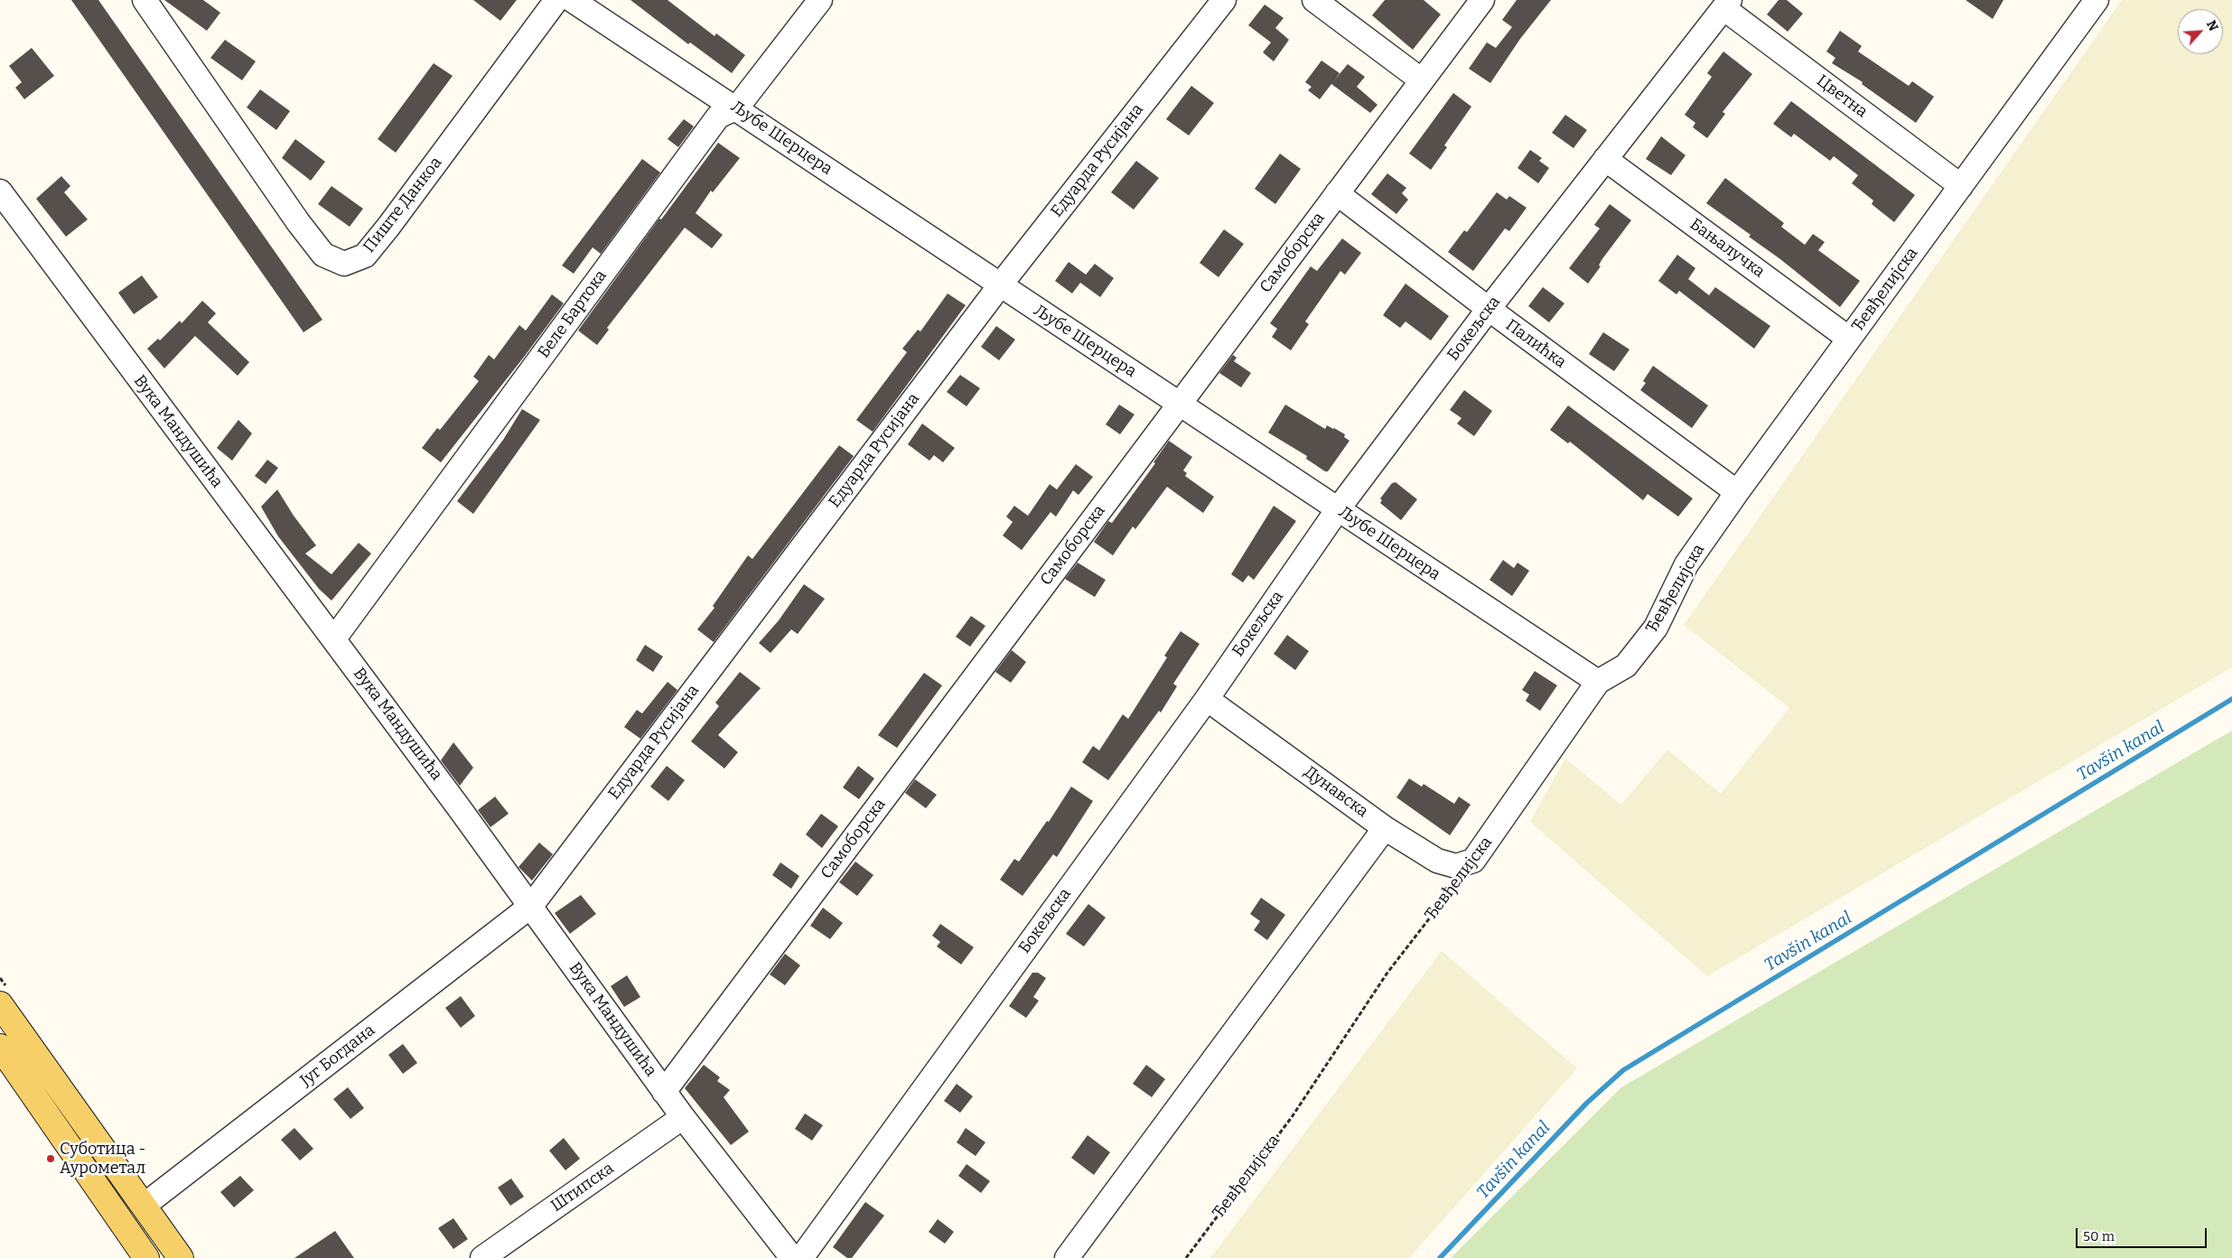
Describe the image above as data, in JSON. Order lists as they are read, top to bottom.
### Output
{
  "streets": {
    "street": [
      "Цветна",
      "Љубе Шерцера",
      "Едуарда Русијана",
      "Пиште Данкоа",
      "Бањалучка",
      "Самоборска",
      "Ђевђелијска",
      "Беле Бартока",
      "Бокељска",
      "Палићка",
      "Вука Мандушића",
      "Дунавска",
      "Југ Богдана",
      "Штипска"
    ]
  },
  "crossings": [
    ["Цветна", "Ђевђелијска"],
    ["Цветна", "Бокељска"],
    ["Љубе Шерцера", "Едуарда Русијана"],
    ["Љубе Шерцера", "Самоборска"],
    ["Љубе Шерцера", "Ђевђелијска"],
    ["Љубе Шерцера", "Беле Бартока"],
    ["Љубе Шерцера", "Бокељска"],
    ["Едуарда Русијана", "Вука Мандушића"],
    ["Едуарда Русијана", "Југ Богдана"],
    ["Бањалучка", "Ђевђелијска"],
    ["Бањалучка", "Бокељска"],
    ["Самоборска", "Палићка"],
    ["Самоборска", "Вука Мандушића"],
    ["Ђевђелијска", "Палићка"],
    ["Ђевђелијска", "Дунавска"],
    ["Беле Бартока", "Вука Мандушића"],
    ["Бокељска", "Палићка"],
    ["Бокељска", "Дунавска"],
    ["Вука Мандушића", "Југ Богдана"],
    ["Вука Мандушића", "Штипска"]
  ],
  "water": ["Tavšin kanal"],
  "places": ["Суботица - Аурометал"],
  "scale_bar": "50 m",
  "north": "top right"
}
